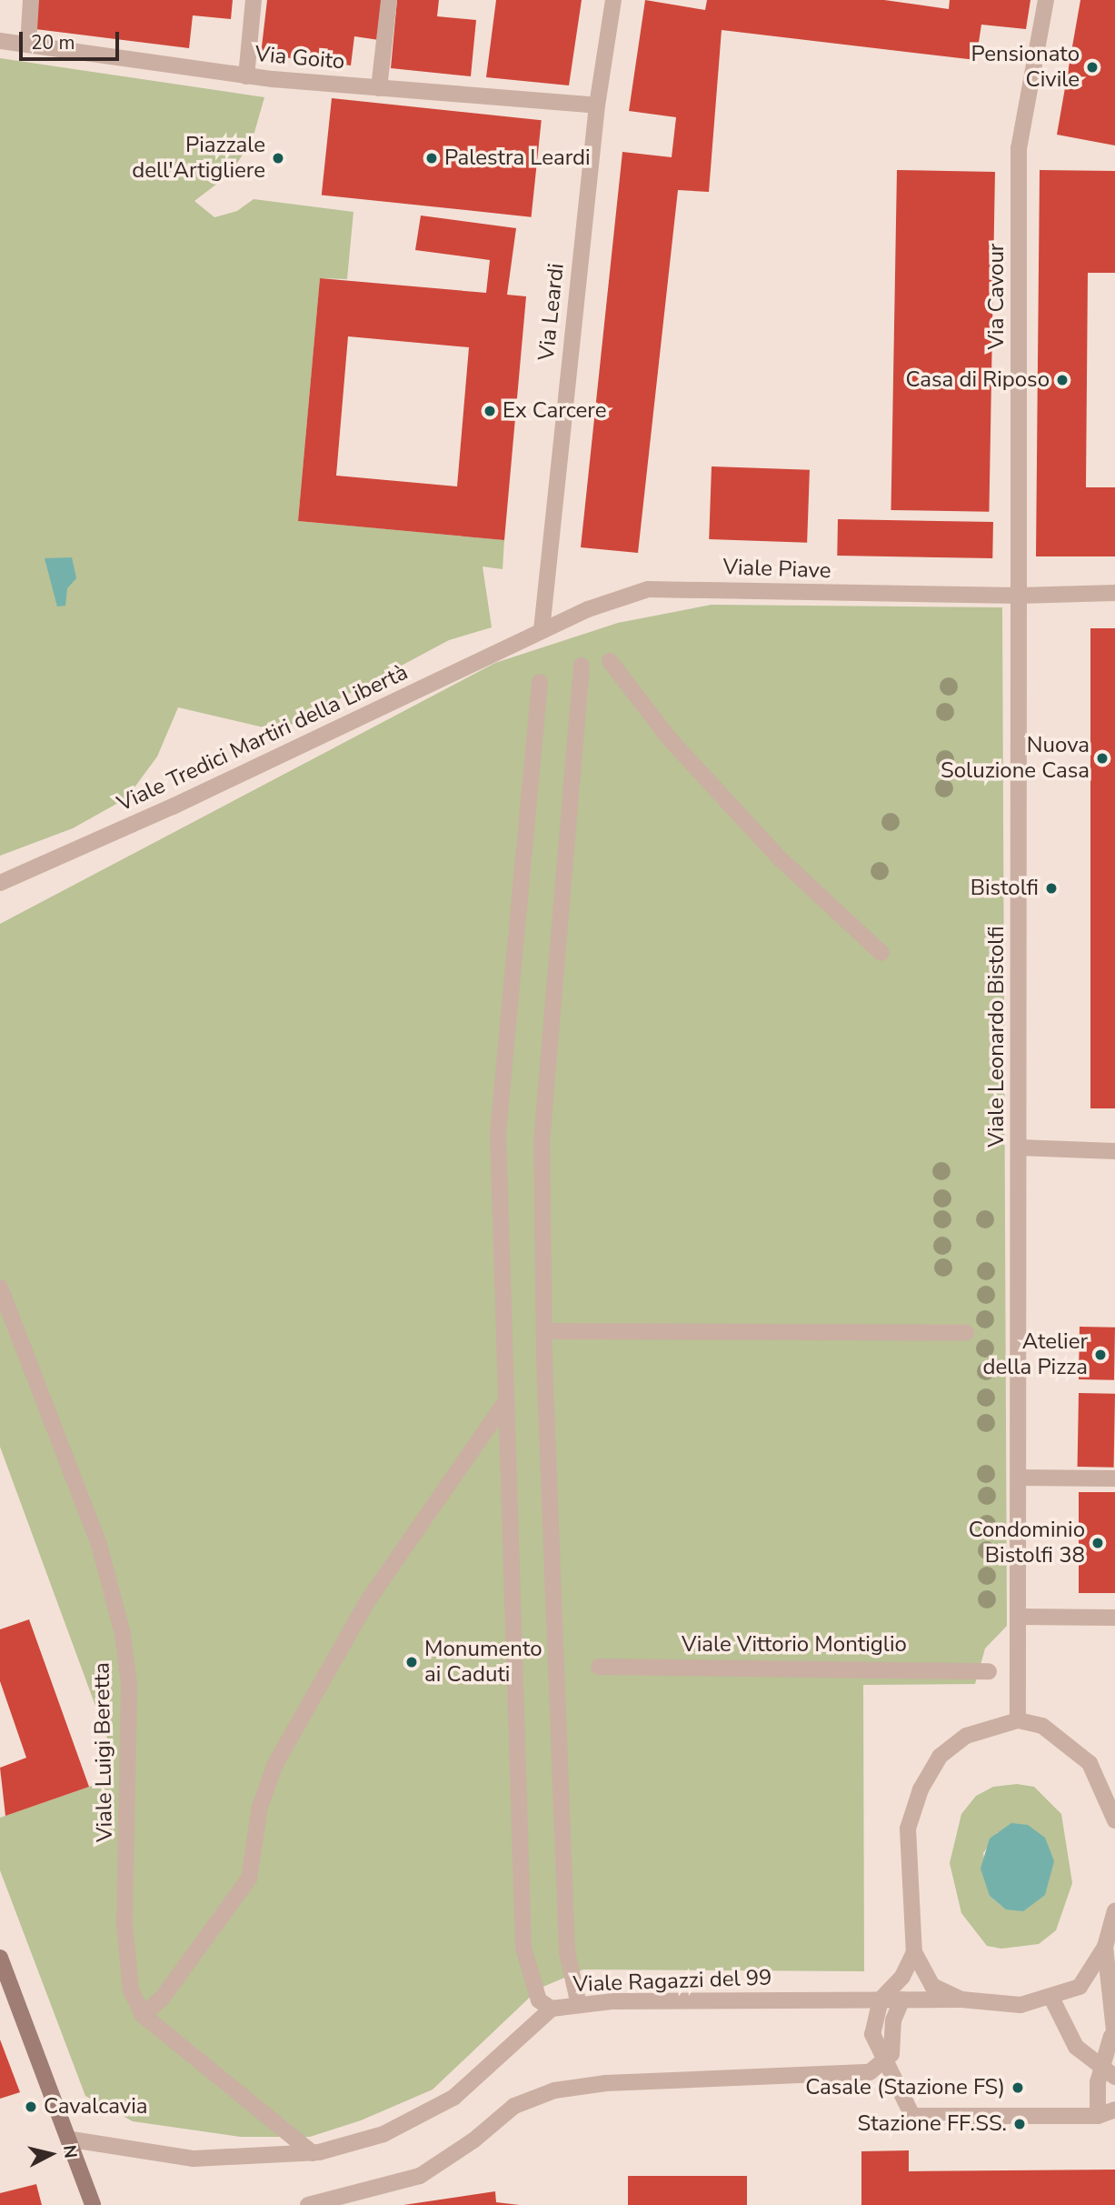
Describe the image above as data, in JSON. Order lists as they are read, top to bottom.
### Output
{
  "streets": {
    "street": [
      "Via Goito",
      "Via Cavour",
      "Via Leardi",
      "Viale Piave",
      "Viale Tredici Martiri della Libertà",
      "Viale Leonardo Bistolfi",
      "Viale Vittorio Montiglio",
      "Viale Luigi Beretta",
      "Viale Ragazzi del 99"
    ]
  },
  "crossings": [
    ["Via Goito", "Via Leardi"],
    ["Via Cavour", "Viale Piave"],
    ["Via Cavour", "Viale Leonardo Bistolfi"],
    ["Via Leardi", "Viale Piave"],
    ["Via Leardi", "Viale Tredici Martiri della Libertà"],
    ["Viale Piave", "Viale Tredici Martiri della Libertà"],
    ["Viale Piave", "Viale Leonardo Bistolfi"],
    ["Viale Luigi Beretta", "Viale Ragazzi del 99"]
  ],
  "places": [
    "Pensionato Civile",
    "Piazzale dell'Artigliere",
    "Palestra Leardi",
    "Casa di Riposo",
    "Ex Carcere",
    "Nuova Soluzione Casa",
    "Bistolfi",
    "Atelier della Pizza",
    "Condominio Bistolfi 38",
    "Monumento ai Caduti",
    "Casale (Stazione FS)",
    "Cavalcavia",
    "Stazione FF.SS."
  ],
  "scale_bar": "20 m",
  "north": "right"
}
